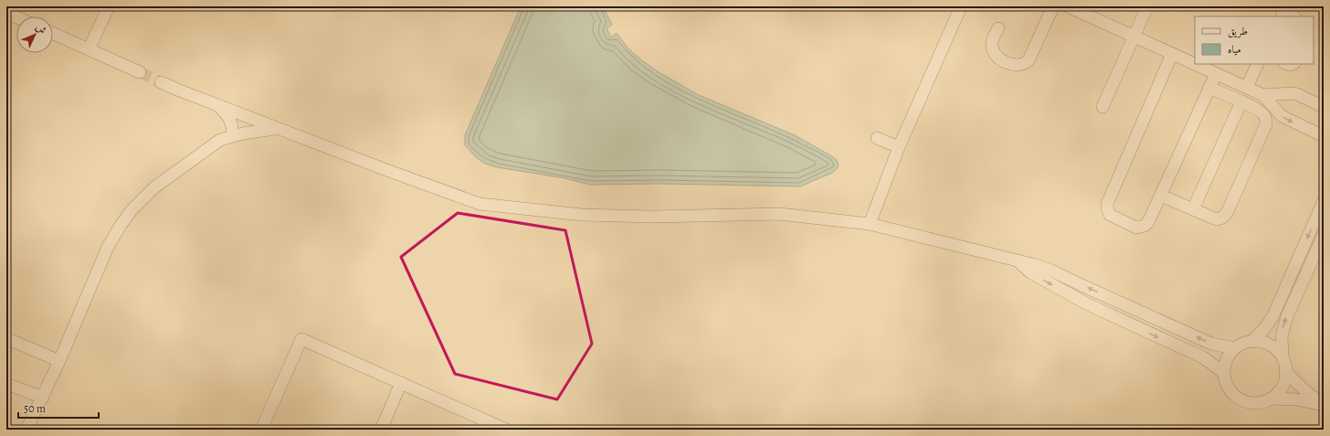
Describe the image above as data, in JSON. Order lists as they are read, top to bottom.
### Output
{
  "legend": ["طريق", "مياه"],
  "scale_bar": "50 m",
  "north": "top right"
}
